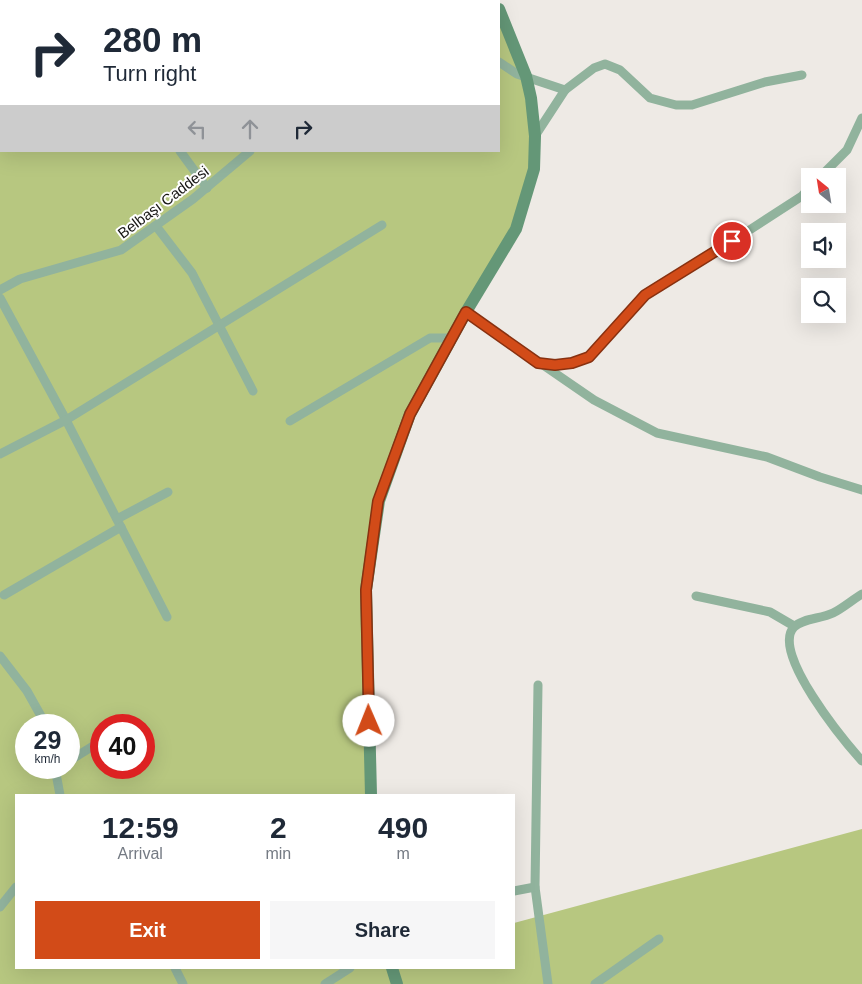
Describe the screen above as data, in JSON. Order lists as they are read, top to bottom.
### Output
{
  "streets": {
    "street": ["Belbaşı Caddesi"]
  },
  "north": "top left",
  "page": {
    "turn": ["280 m", "Turn right"],
    "speed": "29 km/h",
    "limit": "40",
    "eta": [
      "12:59",
      "Arrival",
      "2",
      "min",
      "490",
      "m"
    ],
    "buttons": ["Exit", "Share"]
  }
}
